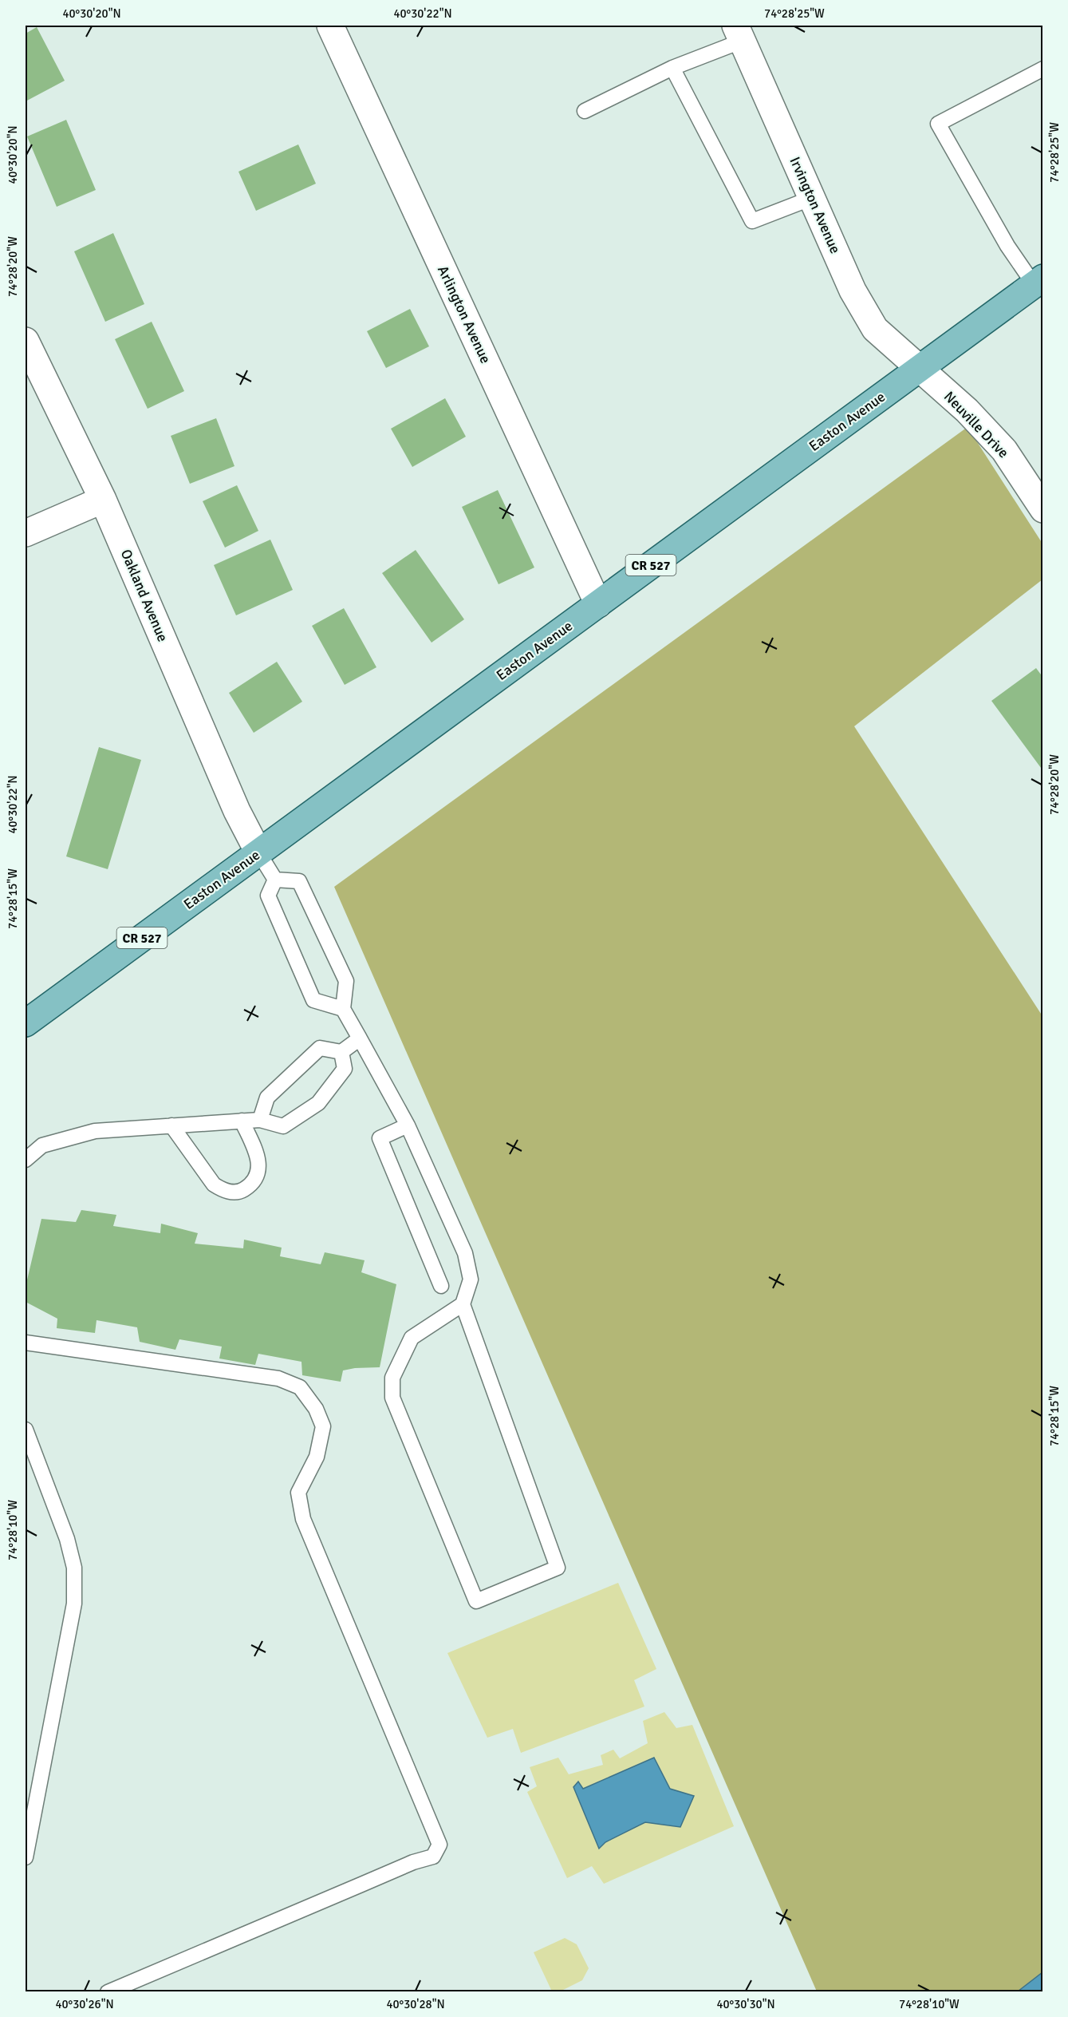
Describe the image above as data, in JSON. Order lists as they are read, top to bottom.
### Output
{
  "streets": {
    "main road": ["Easton Avenue", "CR 527"],
    "street": [
      "Irvington Avenue",
      "Arlington Avenue",
      "Neuville Drive",
      "Oakland Avenue"
    ]
  },
  "crossings": [
    ["Irvington Avenue", "Easton Avenue"],
    ["Irvington Avenue", "Neuville Drive"],
    ["Arlington Avenue", "Easton Avenue"],
    ["Easton Avenue", "Neuville Drive"],
    ["Easton Avenue", "Oakland Avenue"]
  ],
  "coordinates": [
    "40°30'20\"N",
    "40°30'22\"N",
    "74°28'25\"W",
    "74°28'20\"W",
    "74°28'15\"W",
    "74°28'10\"W",
    "40°30'26\"N",
    "40°30'28\"N",
    "40°30'30\"N"
  ]
}
